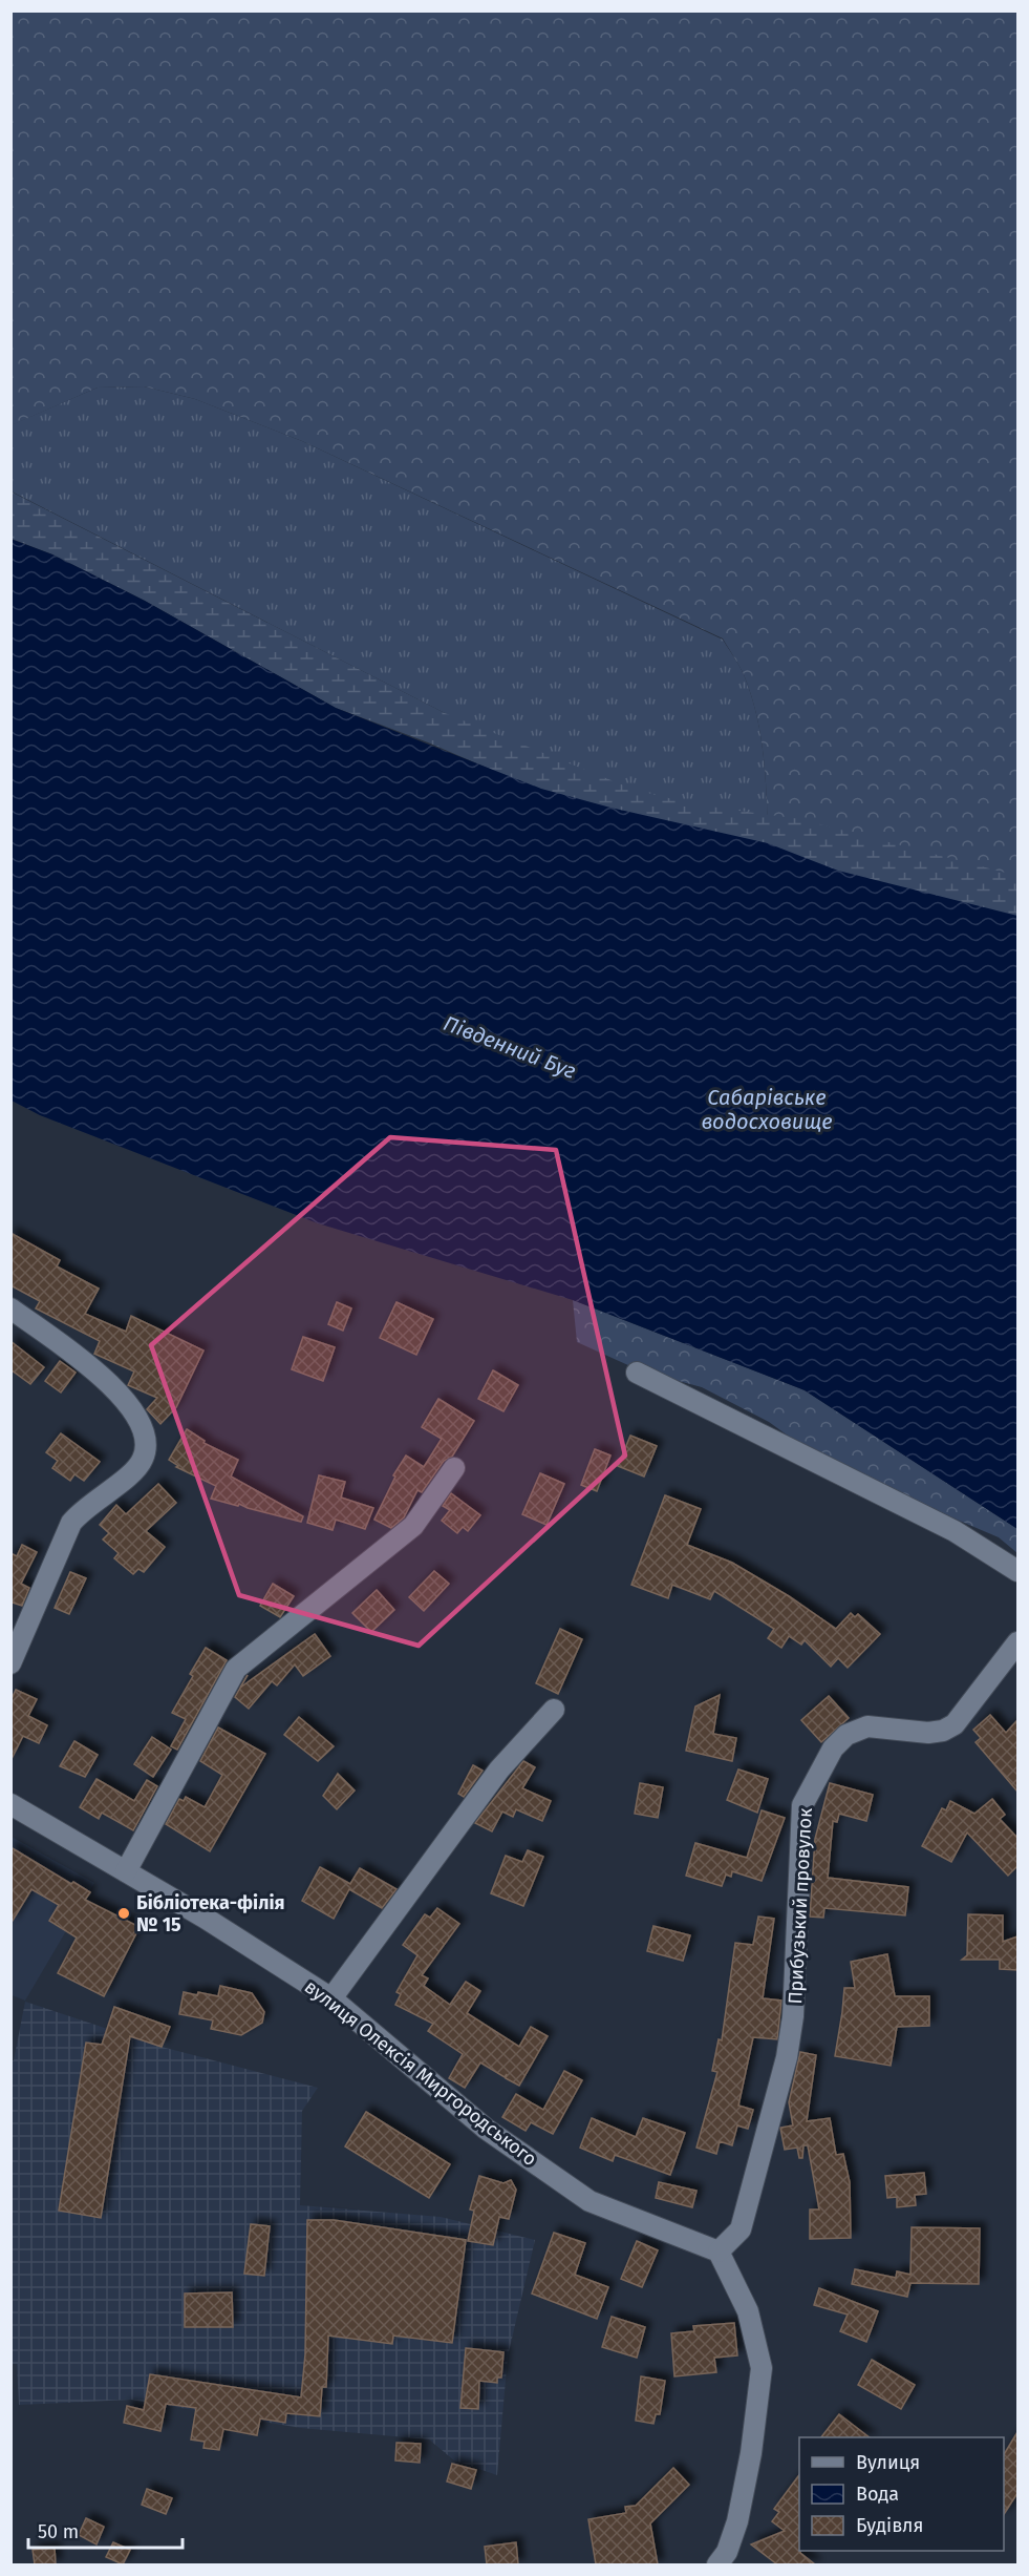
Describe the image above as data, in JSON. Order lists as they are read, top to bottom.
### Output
{
  "streets": {
    "street": ["Прибузький провулок", "вулиця Олексія Миргородського"]
  },
  "crossings": [
    ["Прибузький провулок", "вулиця Олексія Миргородського"]
  ],
  "water": ["Південний Буг", "Сабарівське водосховище"],
  "places": ["Бібліотека-філія № 15"],
  "legend": ["Вулиця", "Вода", "Будівля"],
  "scale_bar": "50 m"
}
